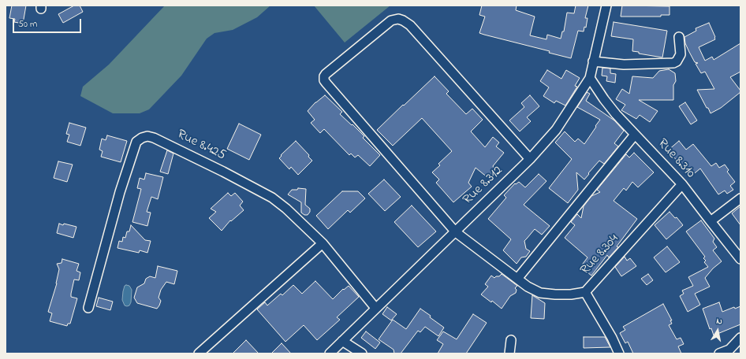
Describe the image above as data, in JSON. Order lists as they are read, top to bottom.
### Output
{
  "streets": {
    "street": [
      "Rue 8.425",
      "Rue 8.310",
      "Rue 8.312",
      "Rue 8.304"
    ]
  },
  "crossings": [
    ["Rue 8.425", "Rue 8.312"],
    ["Rue 8.310", "Rue 8.312"],
    ["Rue 8.310", "Rue 8.304"]
  ],
  "scale_bar": "50 m",
  "north": "top"
}
